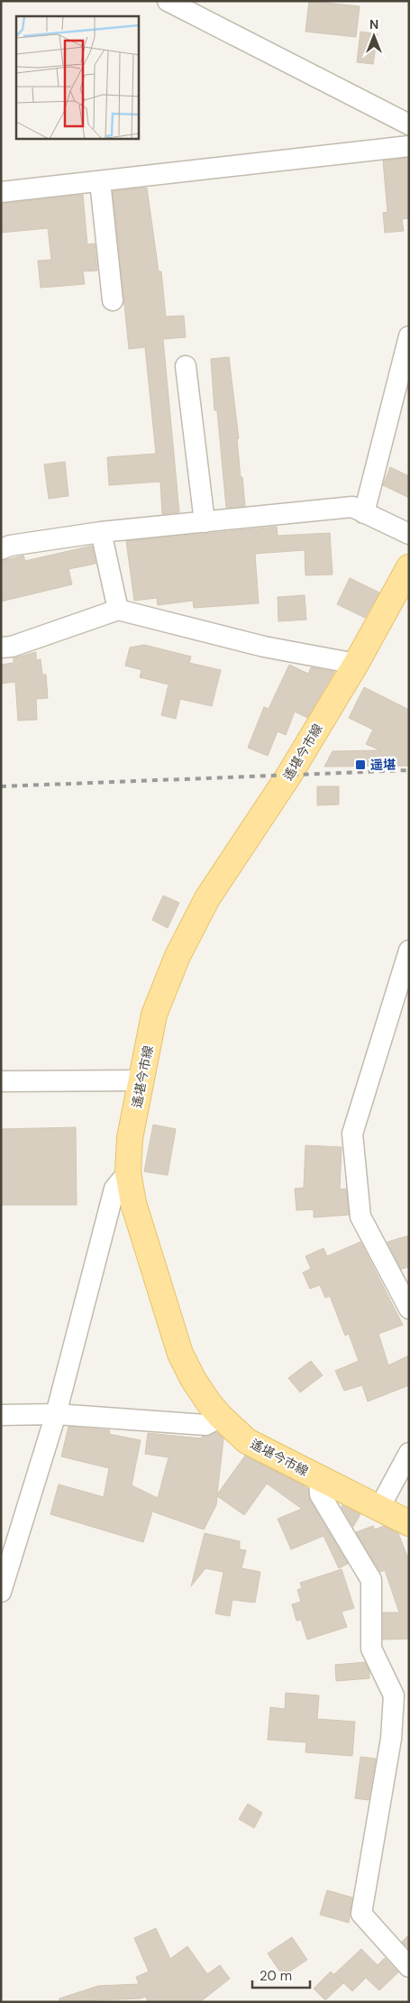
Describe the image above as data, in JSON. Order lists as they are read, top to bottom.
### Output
{
  "streets": {
    "main road": ["遙堪今市線"]
  },
  "places": {
    "transit": ["遥堪"]
  },
  "scale_bar": "20 m",
  "north": "top"
}
